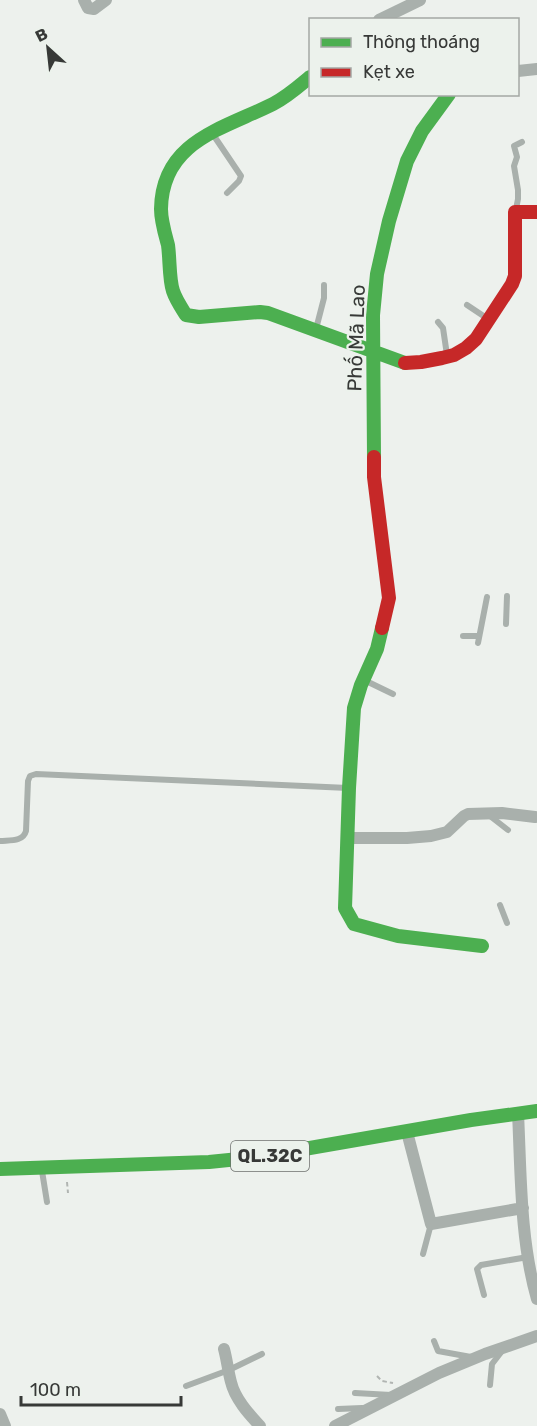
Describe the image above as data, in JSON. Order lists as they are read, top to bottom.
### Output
{
  "streets": {
    "main road": ["Phố Mã Lao", "QL.32C"]
  },
  "legend": ["Thông thoáng", "Kẹt xe"],
  "scale_bar": "100 m",
  "north": "top left"
}
